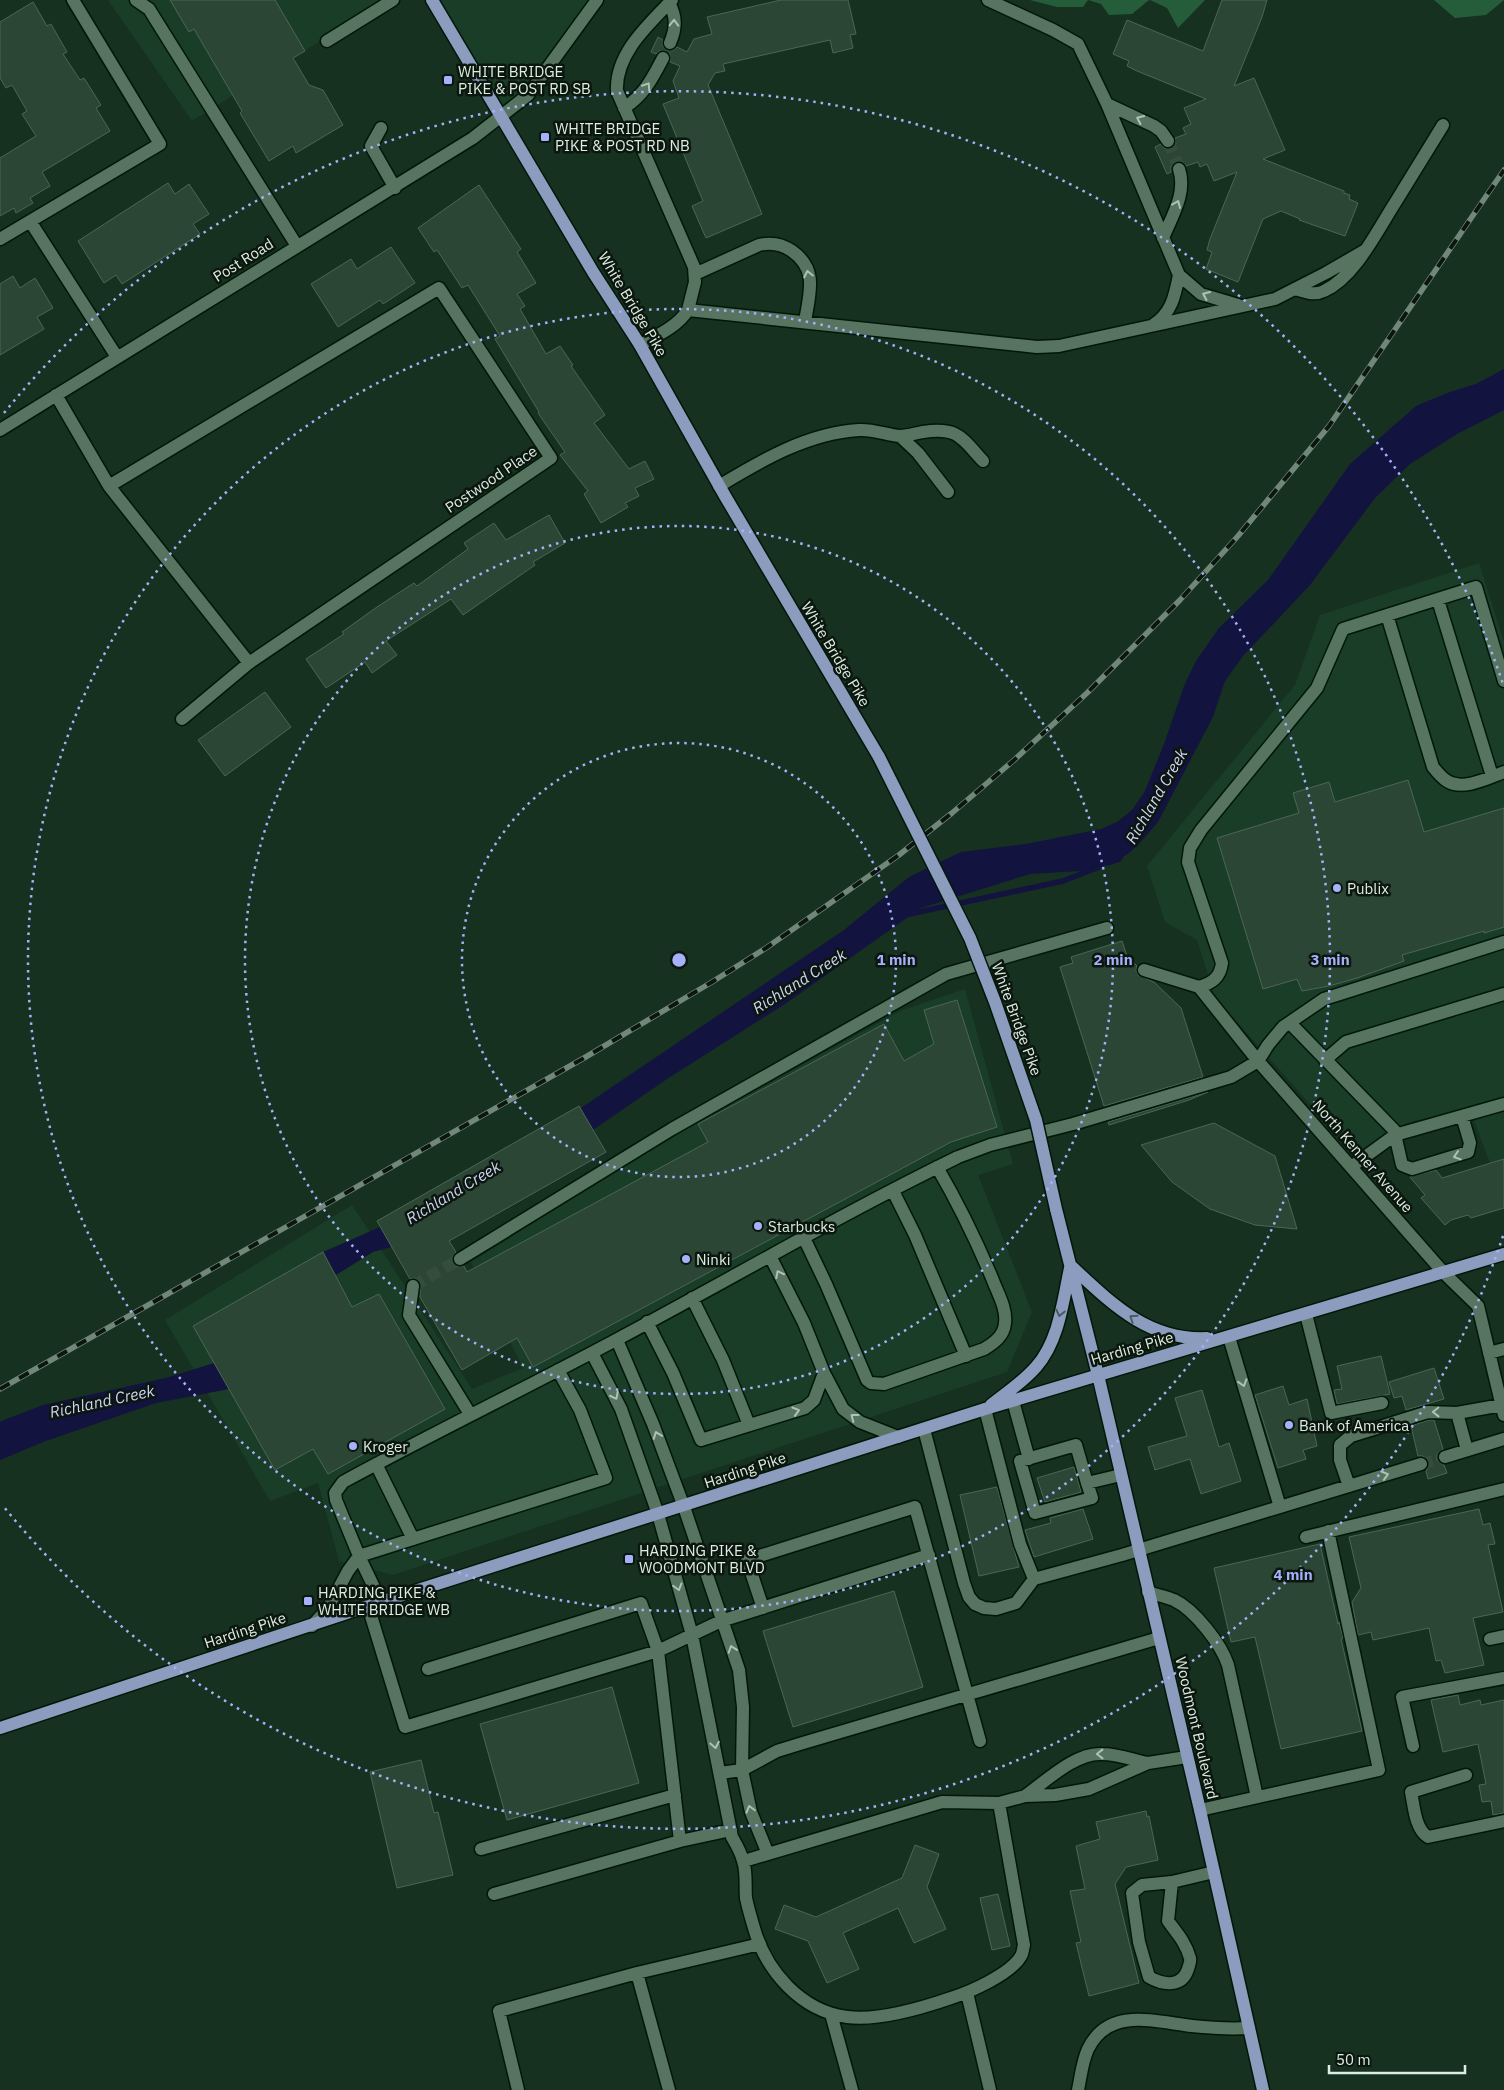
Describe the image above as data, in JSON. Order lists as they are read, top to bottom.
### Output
{
  "streets": {
    "main road": ["White Bridge Pike", "Harding Pike", "Woodmont Boulevard"],
    "street": ["Post Road", "Postwood Place", "North Kenner Avenue"]
  },
  "crossings": [
    ["Post Road", "White Bridge Pike"],
    ["White Bridge Pike", "Harding Pike"],
    ["White Bridge Pike", "Woodmont Boulevard"],
    ["North Kenner Avenue", "Harding Pike"],
    ["Harding Pike", "Woodmont Boulevard"]
  ],
  "water": ["Richland Creek"],
  "places": {
    "transit": [
      "WHITE BRIDGE PIKE & POST RD SB",
      "WHITE BRIDGE PIKE & POST RD NB",
      "HARDING PIKE & WOODMONT BLVD",
      "HARDING PIKE & WHITE BRIDGE WB"
    ],
    "other": [
      "Publix",
      "Starbucks",
      "Ninki",
      "Bank of America",
      "Kroger"
    ]
  },
  "scale_bar": "50 m",
  "rings": [
    "1 min",
    "2 min",
    "3 min",
    "4 min"
  ]
}
